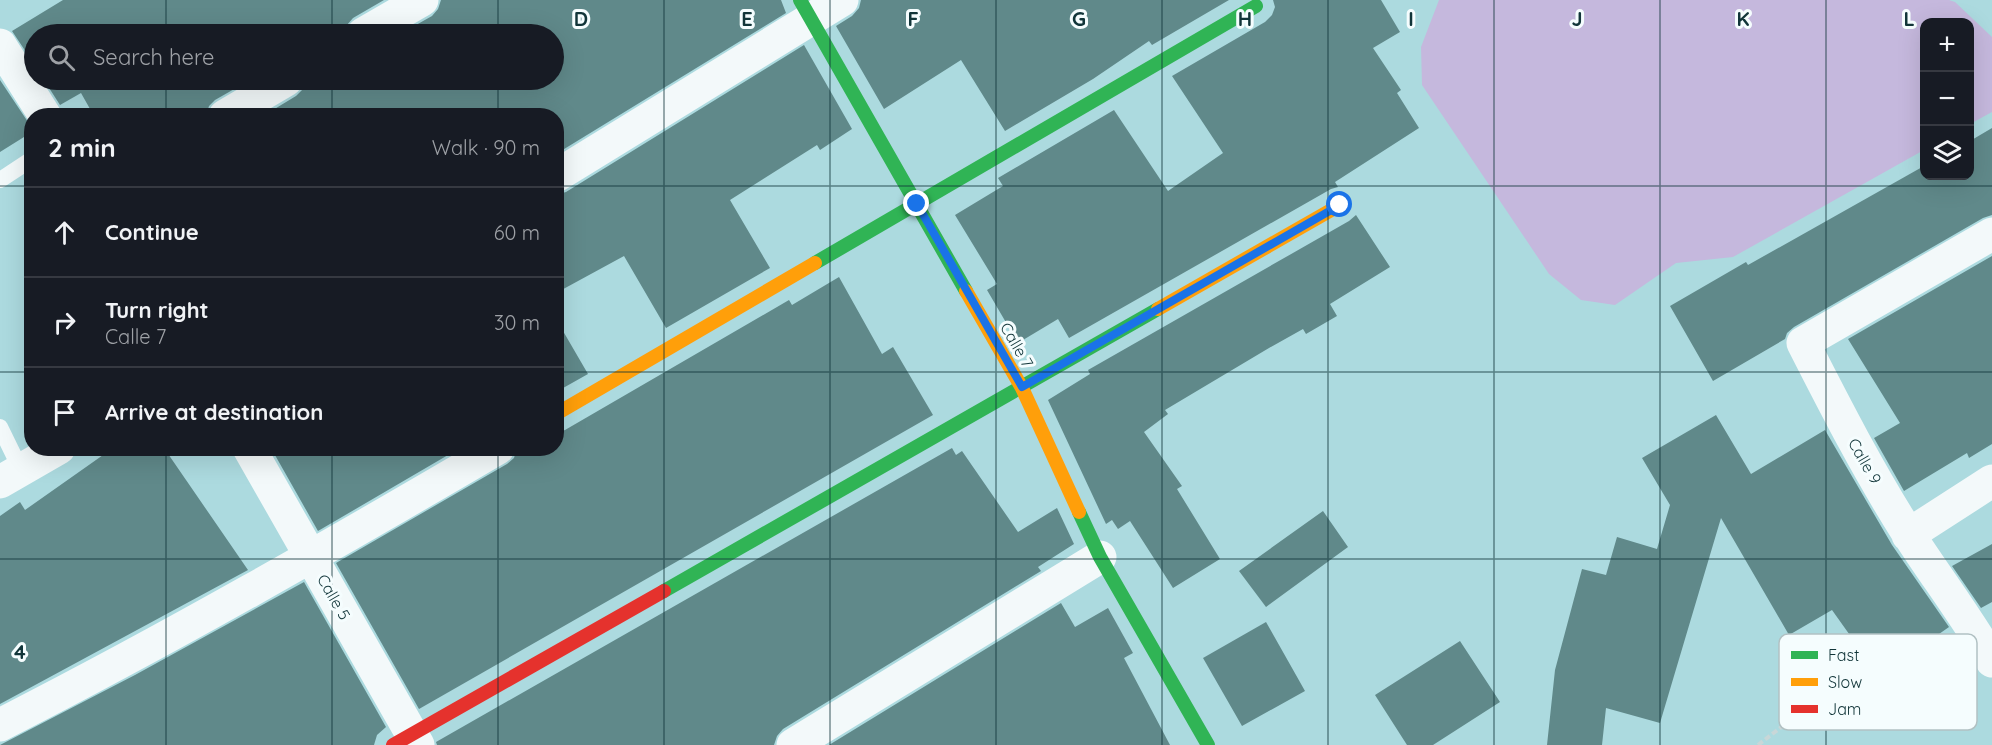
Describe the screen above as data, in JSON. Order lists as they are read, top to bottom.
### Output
{
  "streets": {
    "street": ["Calle 7", "Calle 9", "Calle 5"]
  },
  "legend": ["Fast", "Slow", "Jam"],
  "page": {
    "map_buttons": ["+", "−"],
    "search": "Search here",
    "heading": ["2 min", "Walk · 90 m"],
    "list": [
      ["Continue", "60 m"],
      ["Turn right", "Calle 7", "30 m"],
      "Arrive at destination"
    ]
  },
  "grid": {
    "columns": [
      "D",
      "E",
      "F",
      "G",
      "H",
      "I",
      "J",
      "K",
      "L"
    ],
    "rows": ["4"]
  }
}
